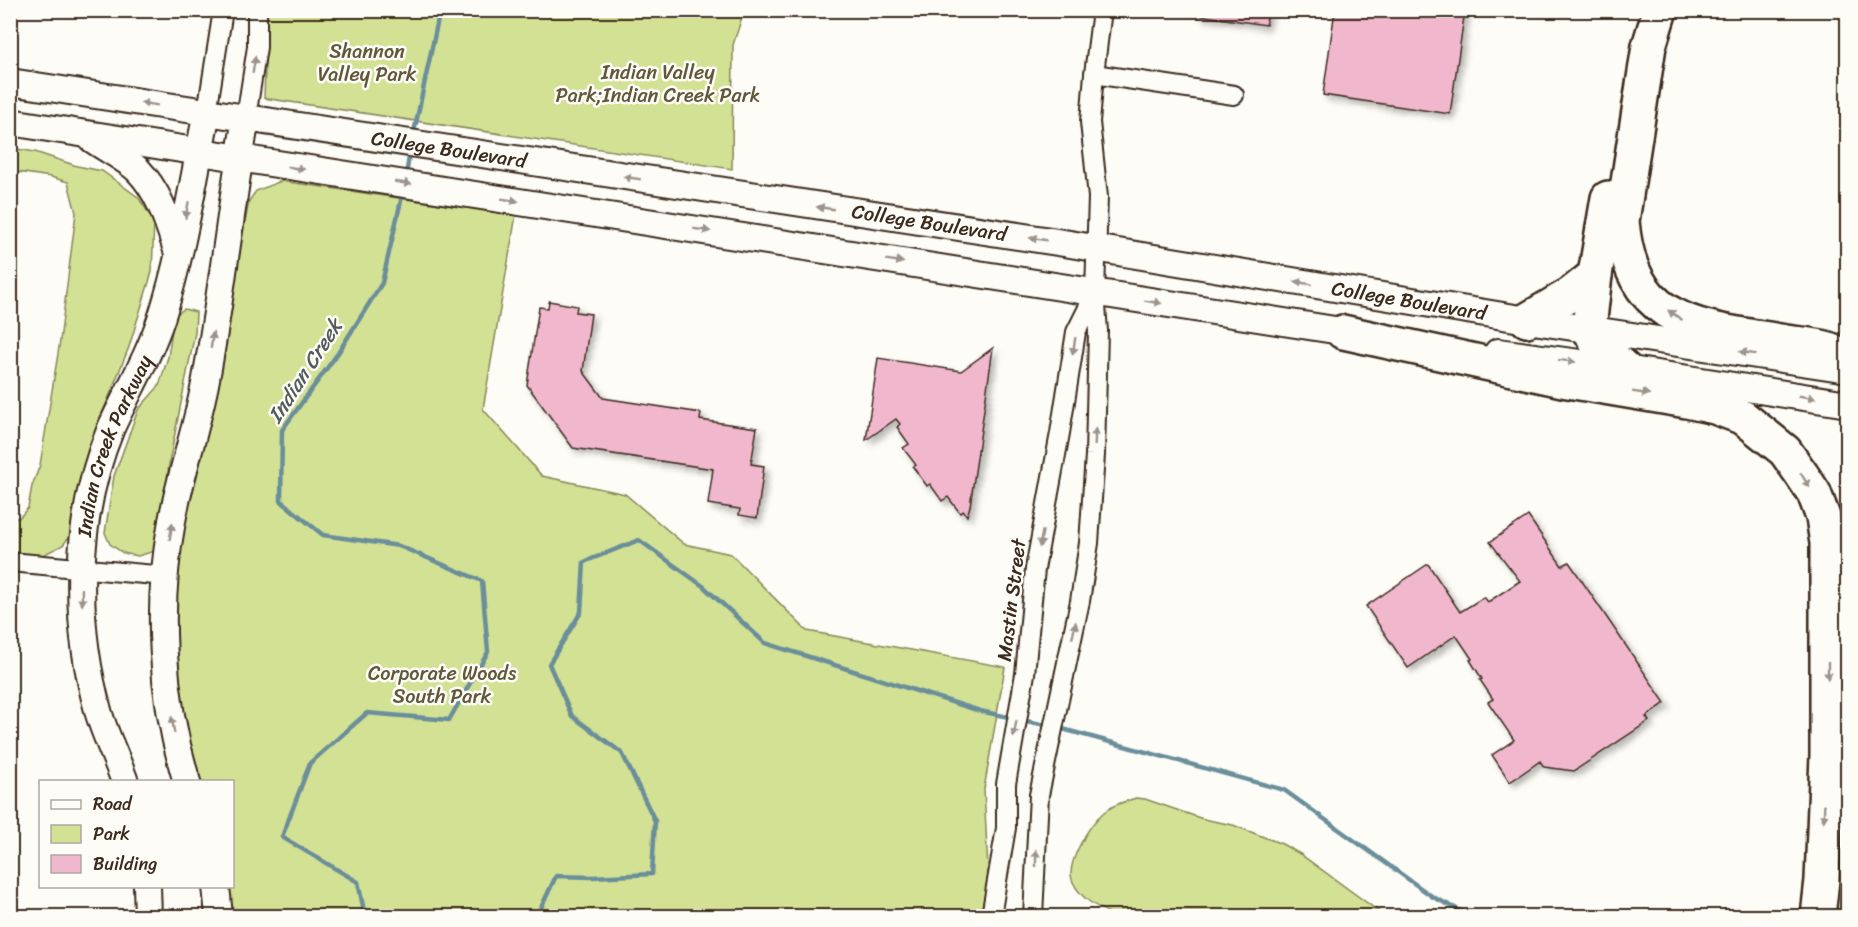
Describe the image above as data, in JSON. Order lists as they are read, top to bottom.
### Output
{
  "streets": {
    "main road": ["College Boulevard", "Indian Creek Parkway"],
    "street": ["Mastin Street"]
  },
  "crossings": [
    ["College Boulevard", "Indian Creek Parkway"],
    ["College Boulevard", "Mastin Street"]
  ],
  "water": ["Indian Creek"],
  "parks": ["Shannon Valley Park", "Indian Valley Park;Indian Creek Park", "Corporate Woods South Park"],
  "legend": ["Road", "Park", "Building"]
}
